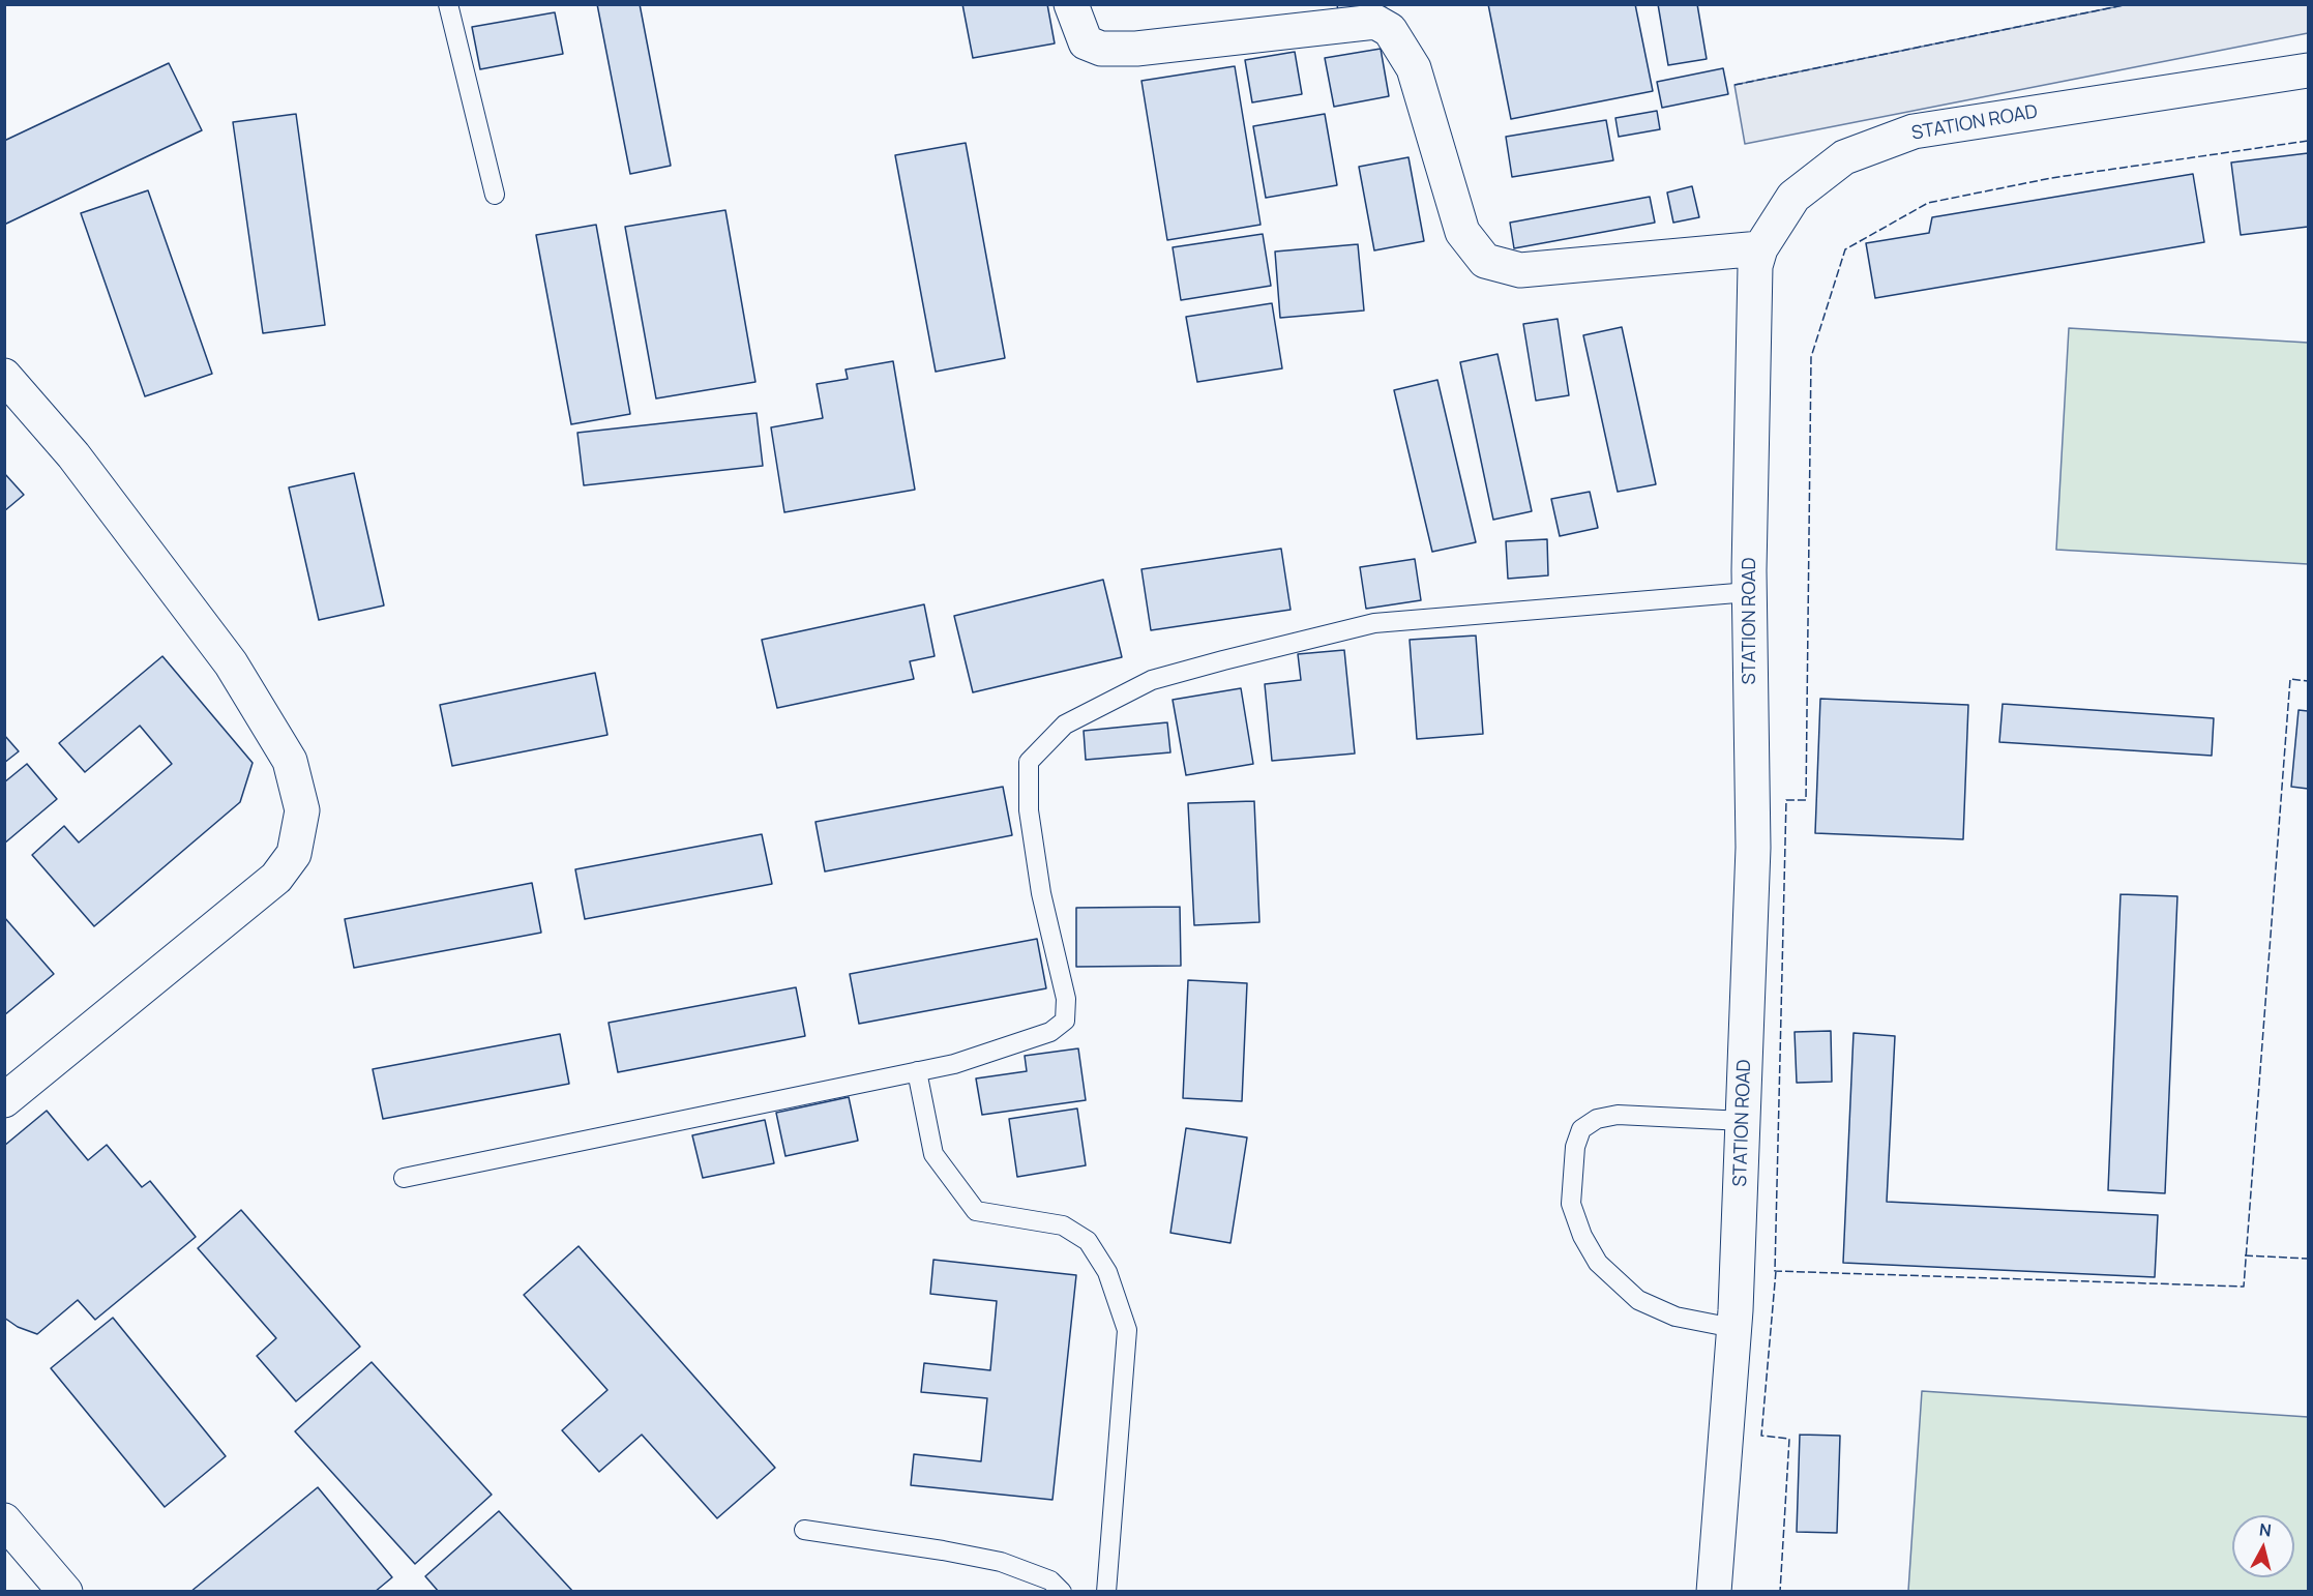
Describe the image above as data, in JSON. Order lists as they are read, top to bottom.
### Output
{
  "streets": {
    "street": ["STATION ROAD"]
  },
  "north": "top"
}
